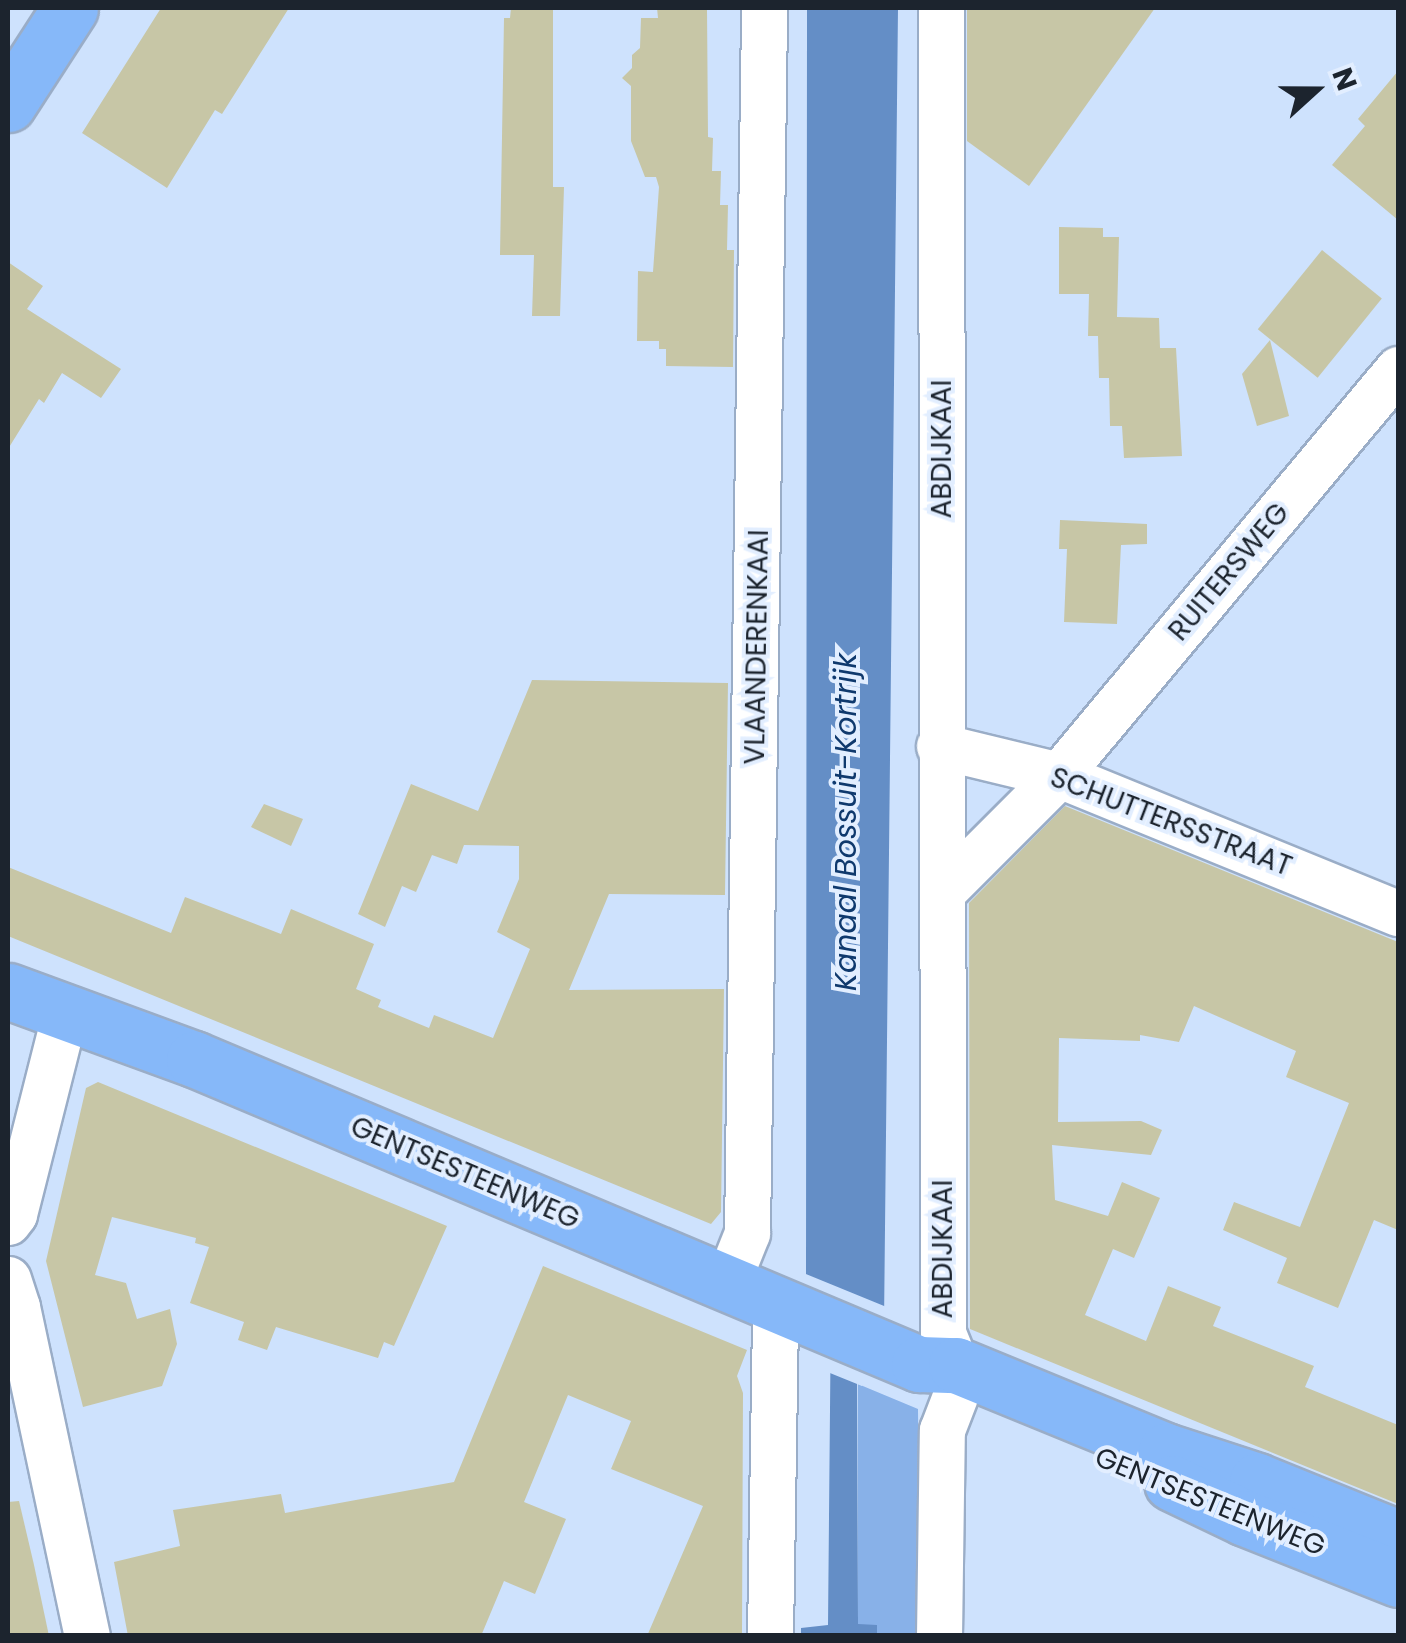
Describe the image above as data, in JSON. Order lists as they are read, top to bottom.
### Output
{
  "streets": {
    "main road": ["GENTSESTEENWEG"],
    "street": [
      "ABDIJKAAI",
      "RUITERSWEG",
      "VLAANDERENKAAI",
      "SCHUTTERSSTRAAT"
    ]
  },
  "crossings": [
    ["ABDIJKAAI", "SCHUTTERSSTRAAT"],
    ["ABDIJKAAI", "GENTSESTEENWEG"],
    ["RUITERSWEG", "SCHUTTERSSTRAAT"],
    ["VLAANDERENKAAI", "GENTSESTEENWEG"]
  ],
  "water": ["Kanaal Bossuit-Kortrijk"],
  "north": "right"
}
